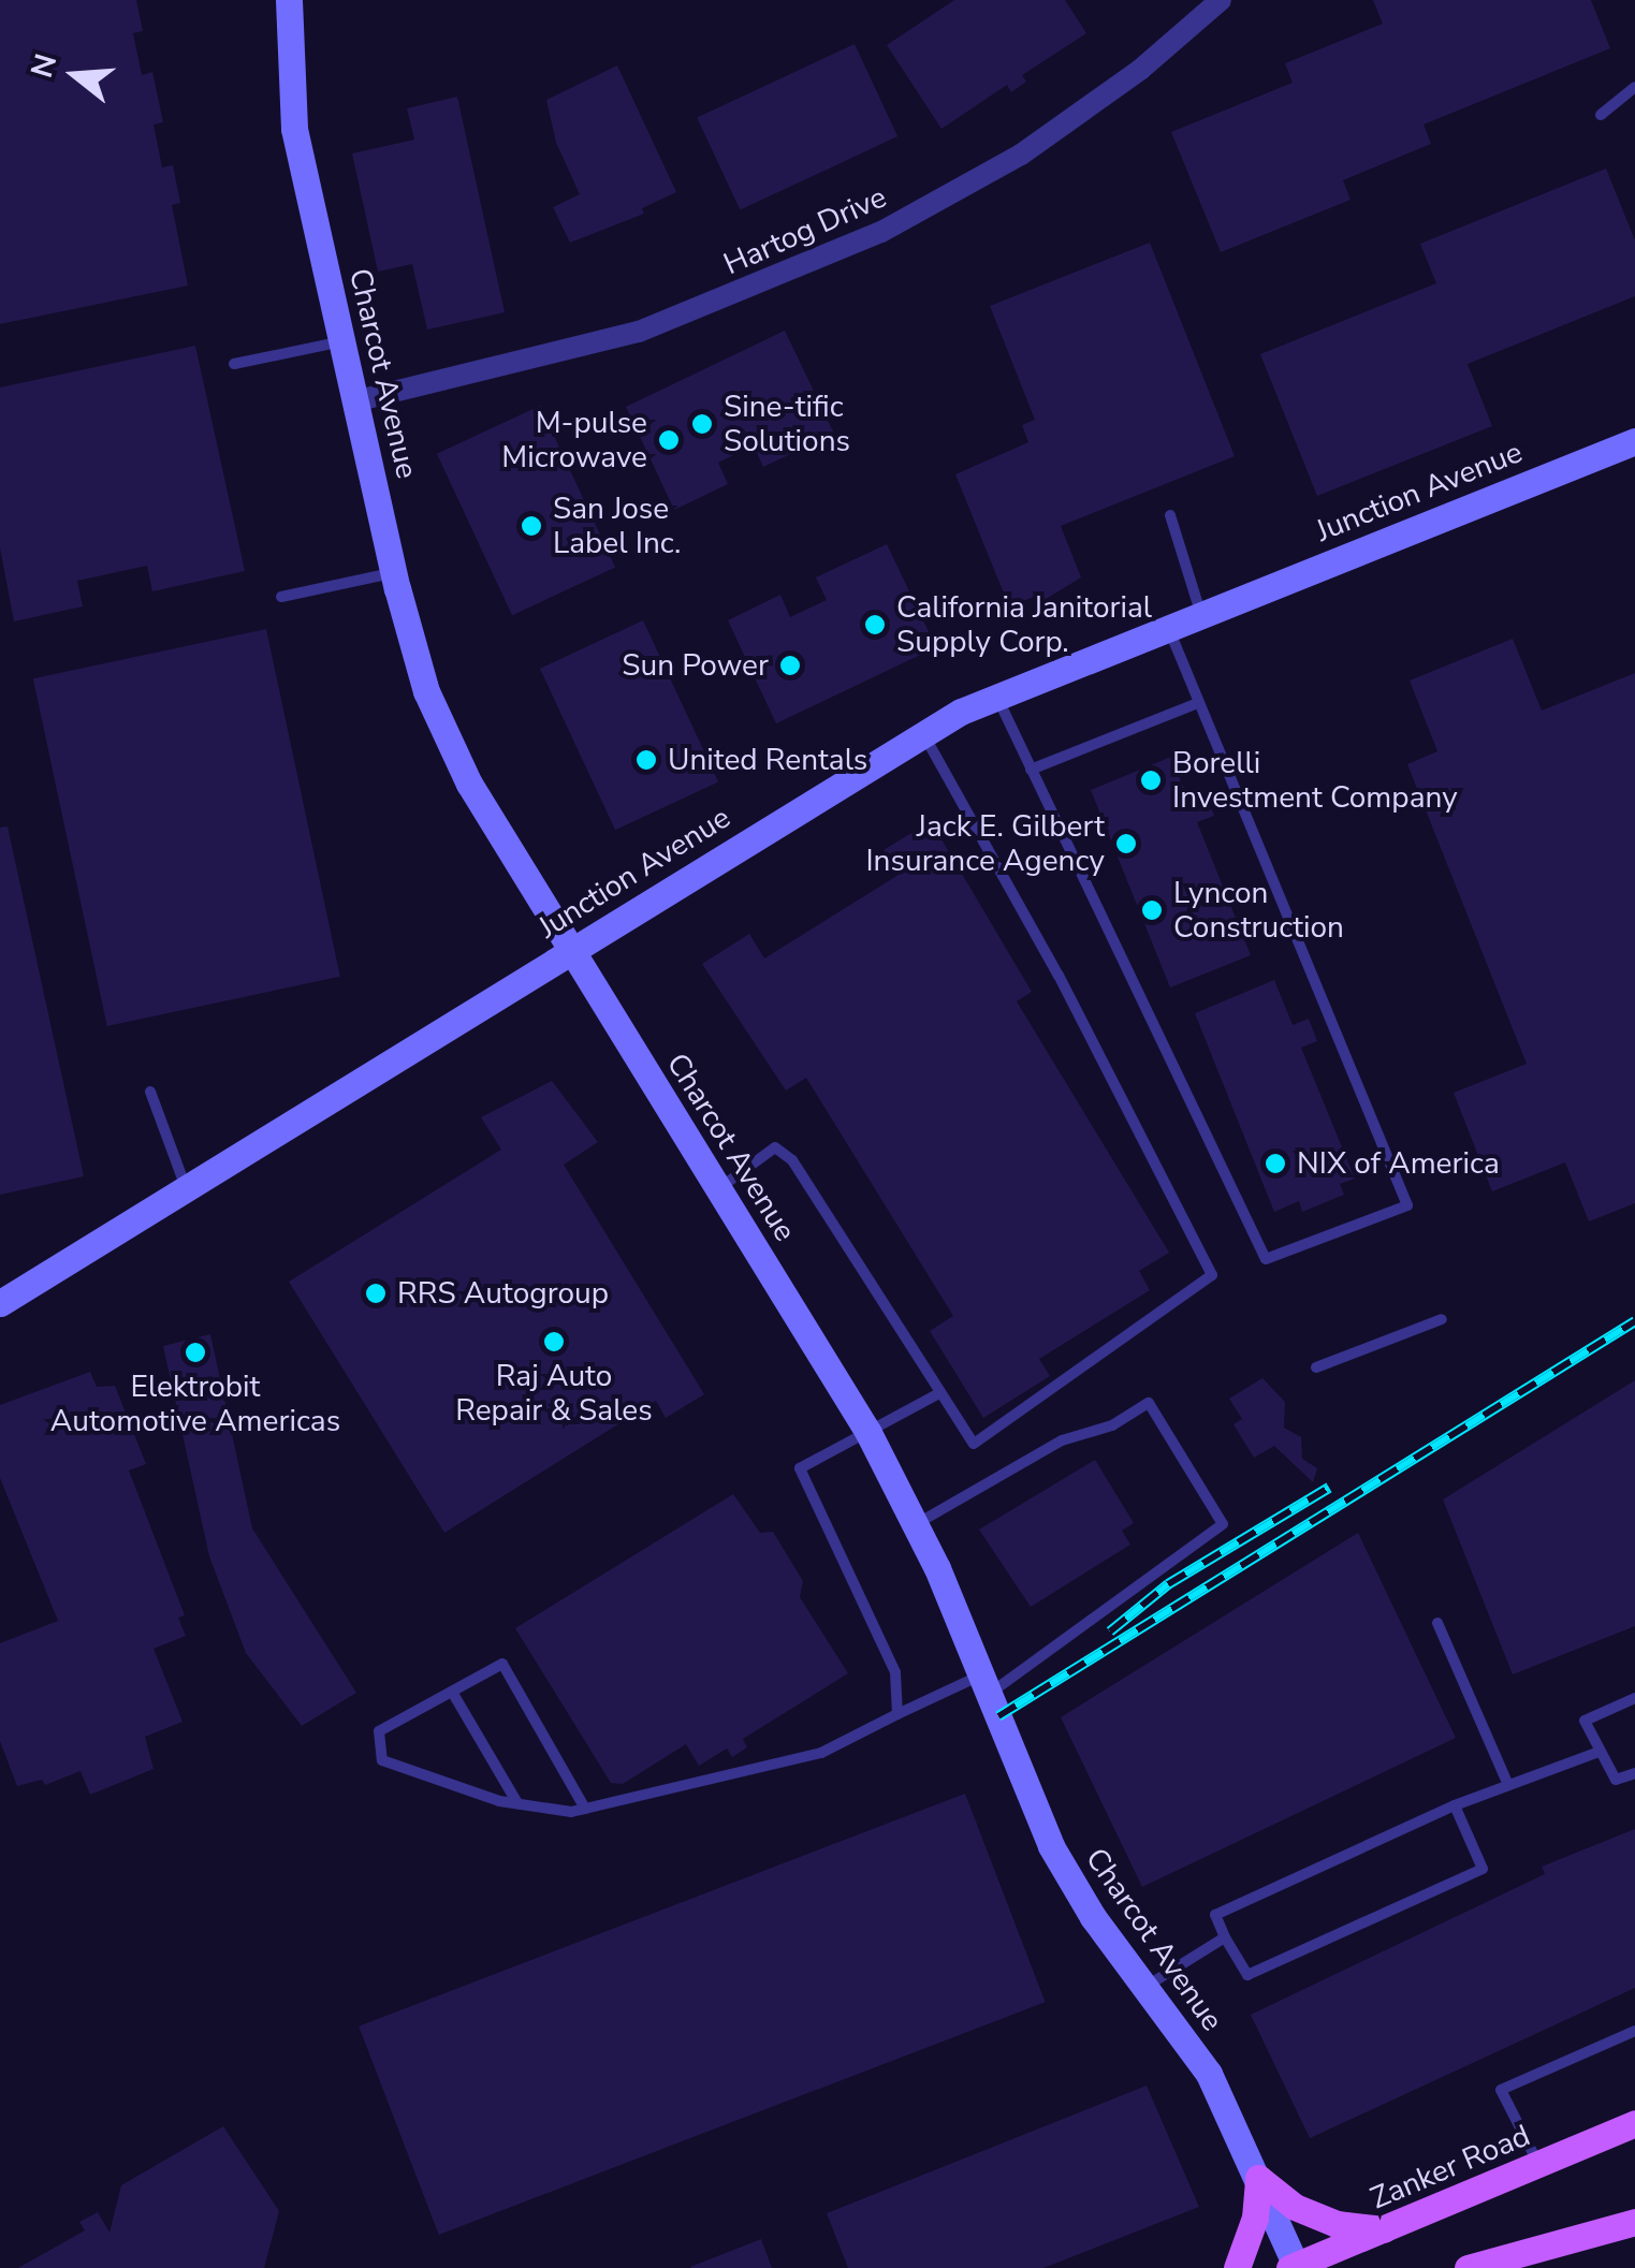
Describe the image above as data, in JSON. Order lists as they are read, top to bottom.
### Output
{
  "streets": {
    "main road": ["Zanker Road"],
    "street": ["Hartog Drive", "Charcot Avenue", "Junction Avenue"]
  },
  "crossings": [
    ["Hartog Drive", "Charcot Avenue"],
    ["Charcot Avenue", "Junction Avenue"],
    ["Charcot Avenue", "Zanker Road"]
  ],
  "places": [
    "Sine-tific Solutions",
    "M-pulse Microwave",
    "San Jose Label Inc.",
    "California Janitorial Supply Corp.",
    "Sun Power",
    "United Rentals",
    "Borelli Investment Company",
    "Jack E. Gilbert Insurance Agency",
    "Lyncon Construction",
    "NIX of America",
    "RRS Autogroup",
    "Raj Auto Repair & Sales",
    "Elektrobit Automotive Americas"
  ],
  "north": "left"
}
